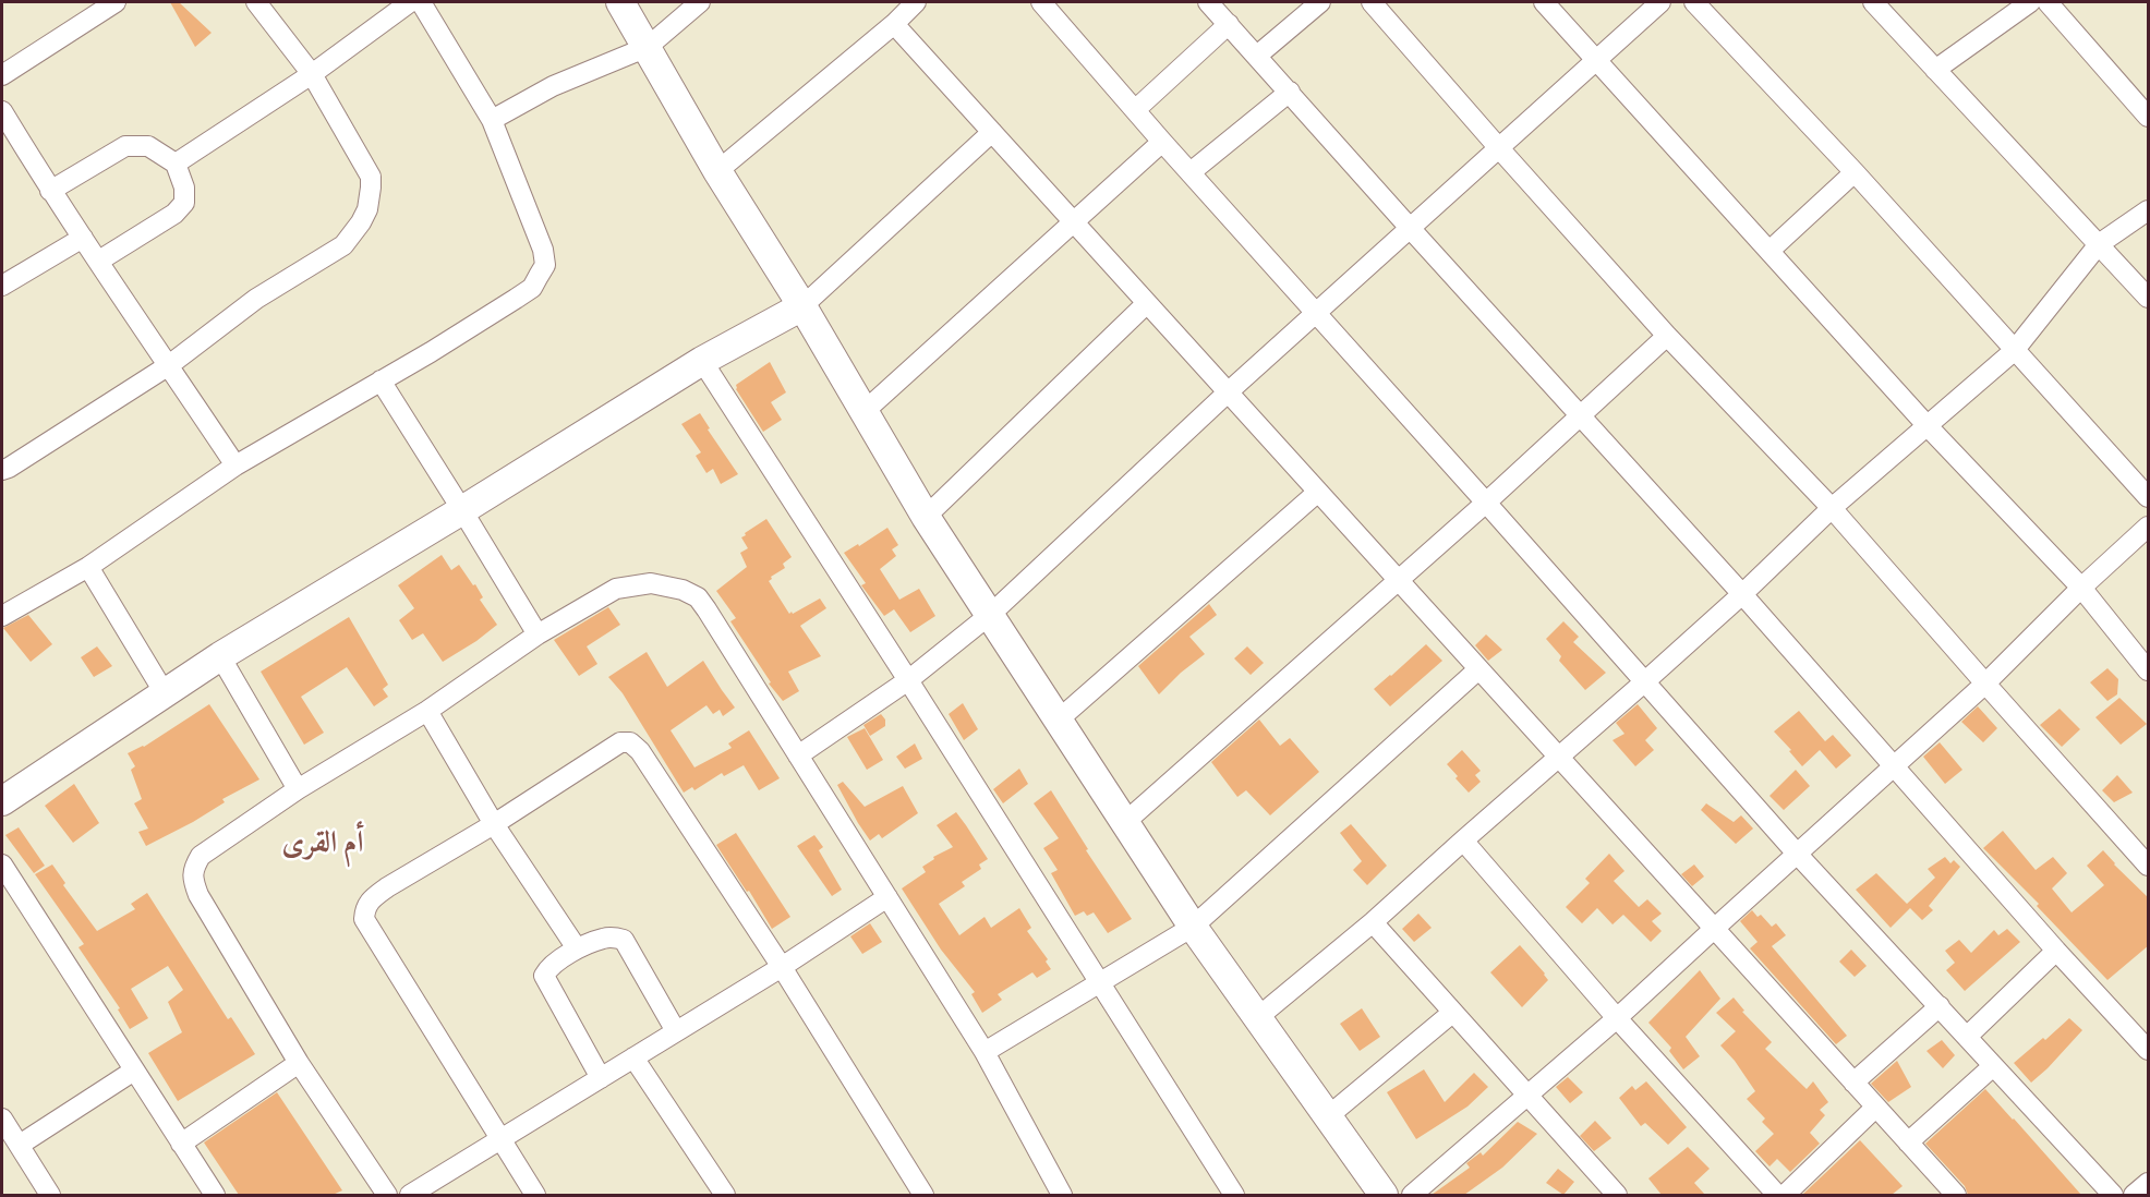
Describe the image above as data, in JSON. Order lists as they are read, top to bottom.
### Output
{
  "districts": ["أم القرى"]
}
